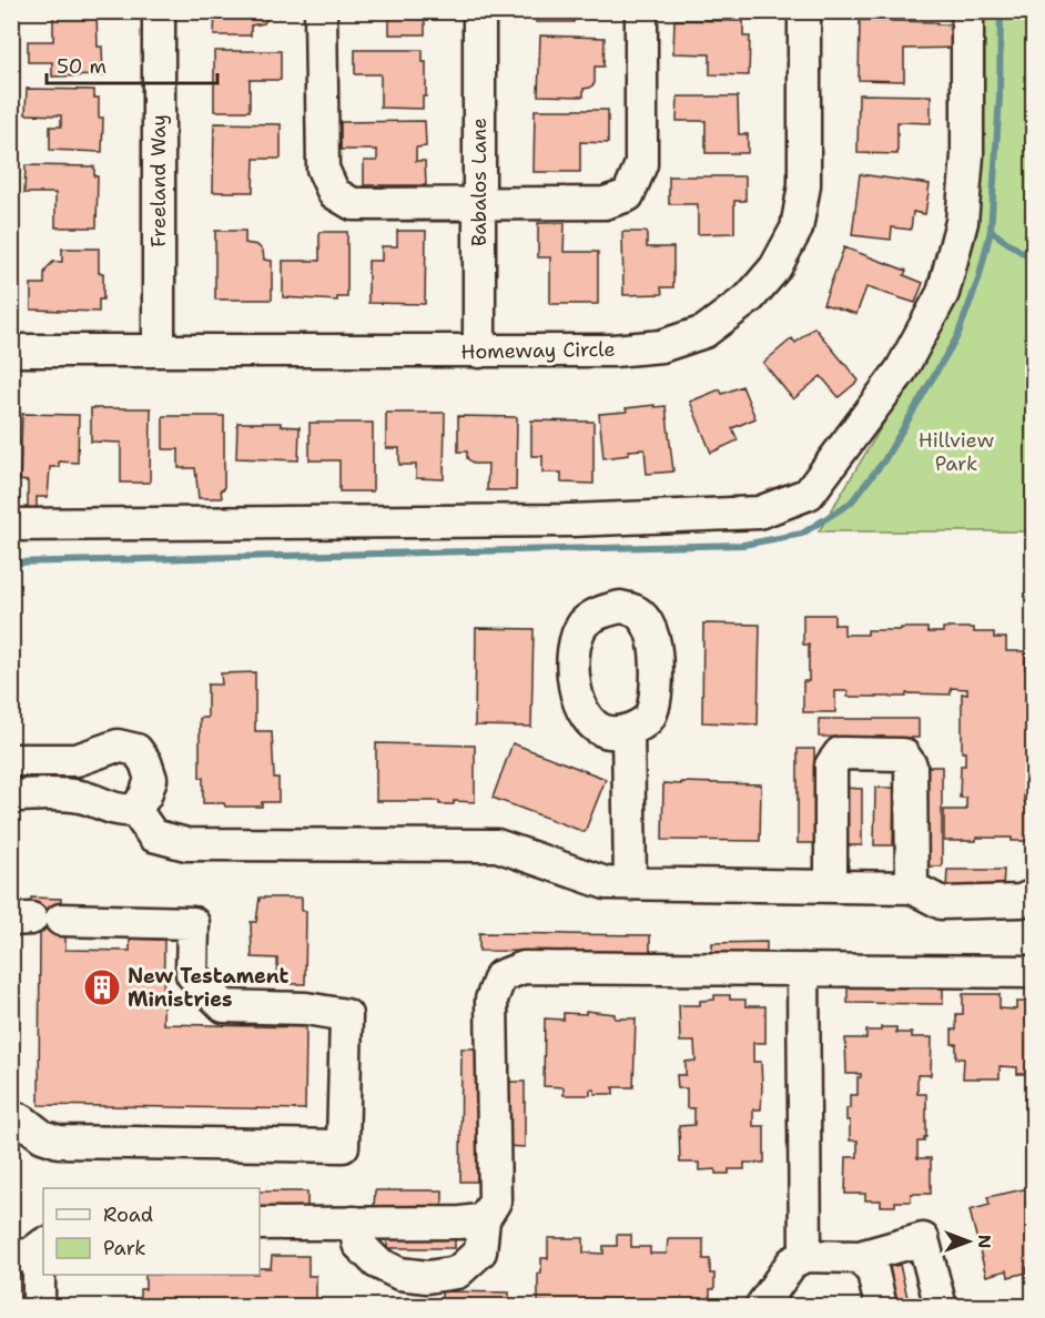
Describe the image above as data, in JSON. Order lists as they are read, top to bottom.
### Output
{
  "streets": {
    "street": ["Freeland Way", "Babalos Lane", "Homeway Circle"]
  },
  "crossings": [
    ["Freeland Way", "Homeway Circle"],
    ["Babalos Lane", "Homeway Circle"]
  ],
  "parks": ["Hillview Park"],
  "places": {
    "building": ["New Testament Ministries"]
  },
  "legend": ["Road", "Park"],
  "scale_bar": "50 m",
  "north": "right"
}
